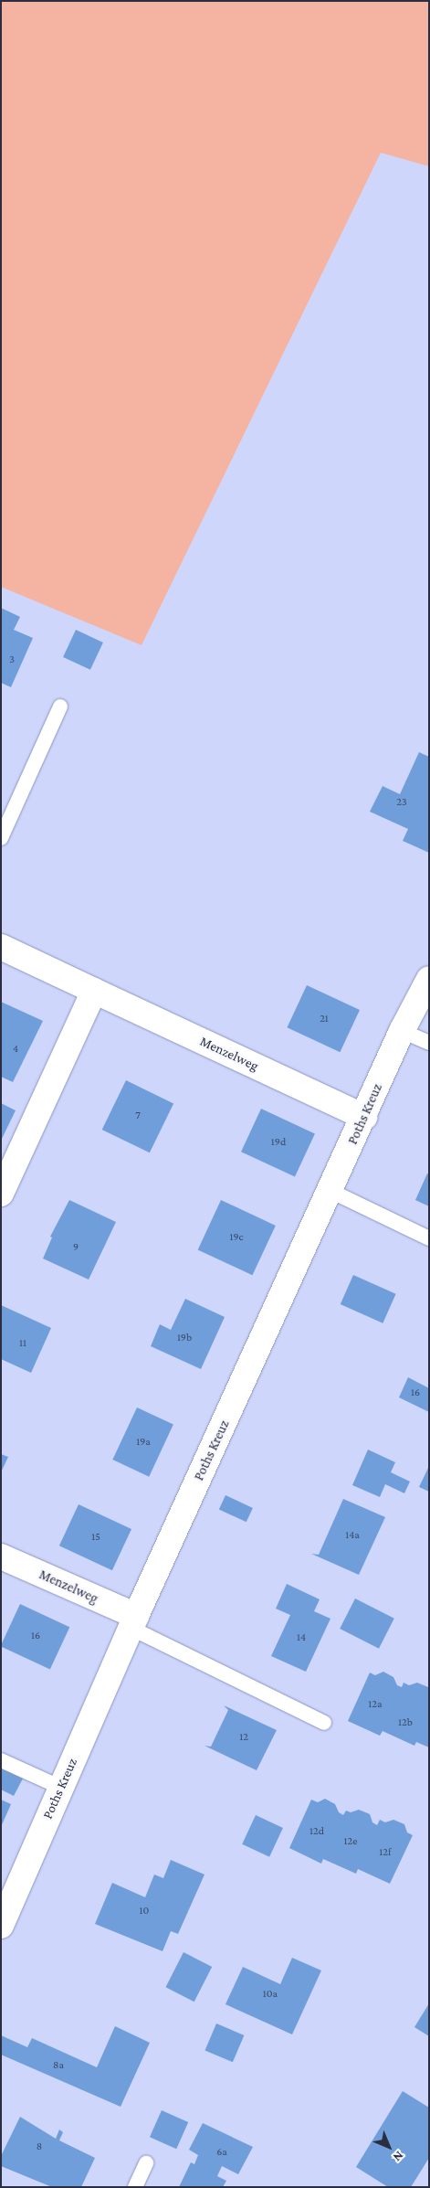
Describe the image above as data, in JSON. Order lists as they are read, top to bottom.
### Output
{
  "streets": {
    "street": ["Menzelweg", "Poths Kreuz"]
  },
  "crossings": [
    ["Menzelweg", "Poths Kreuz"]
  ],
  "house_numbers": [
    "3",
    "23",
    "21",
    "4",
    "7",
    "19d",
    "19c",
    "9",
    "19b",
    "11",
    "16",
    "19a",
    "14a",
    "15",
    "16",
    "14",
    "12a",
    "12b",
    "12",
    "12d",
    "12e",
    "12f",
    "10",
    "10a",
    "8a",
    "8",
    "6a"
  ],
  "north": "bottom right"
}
